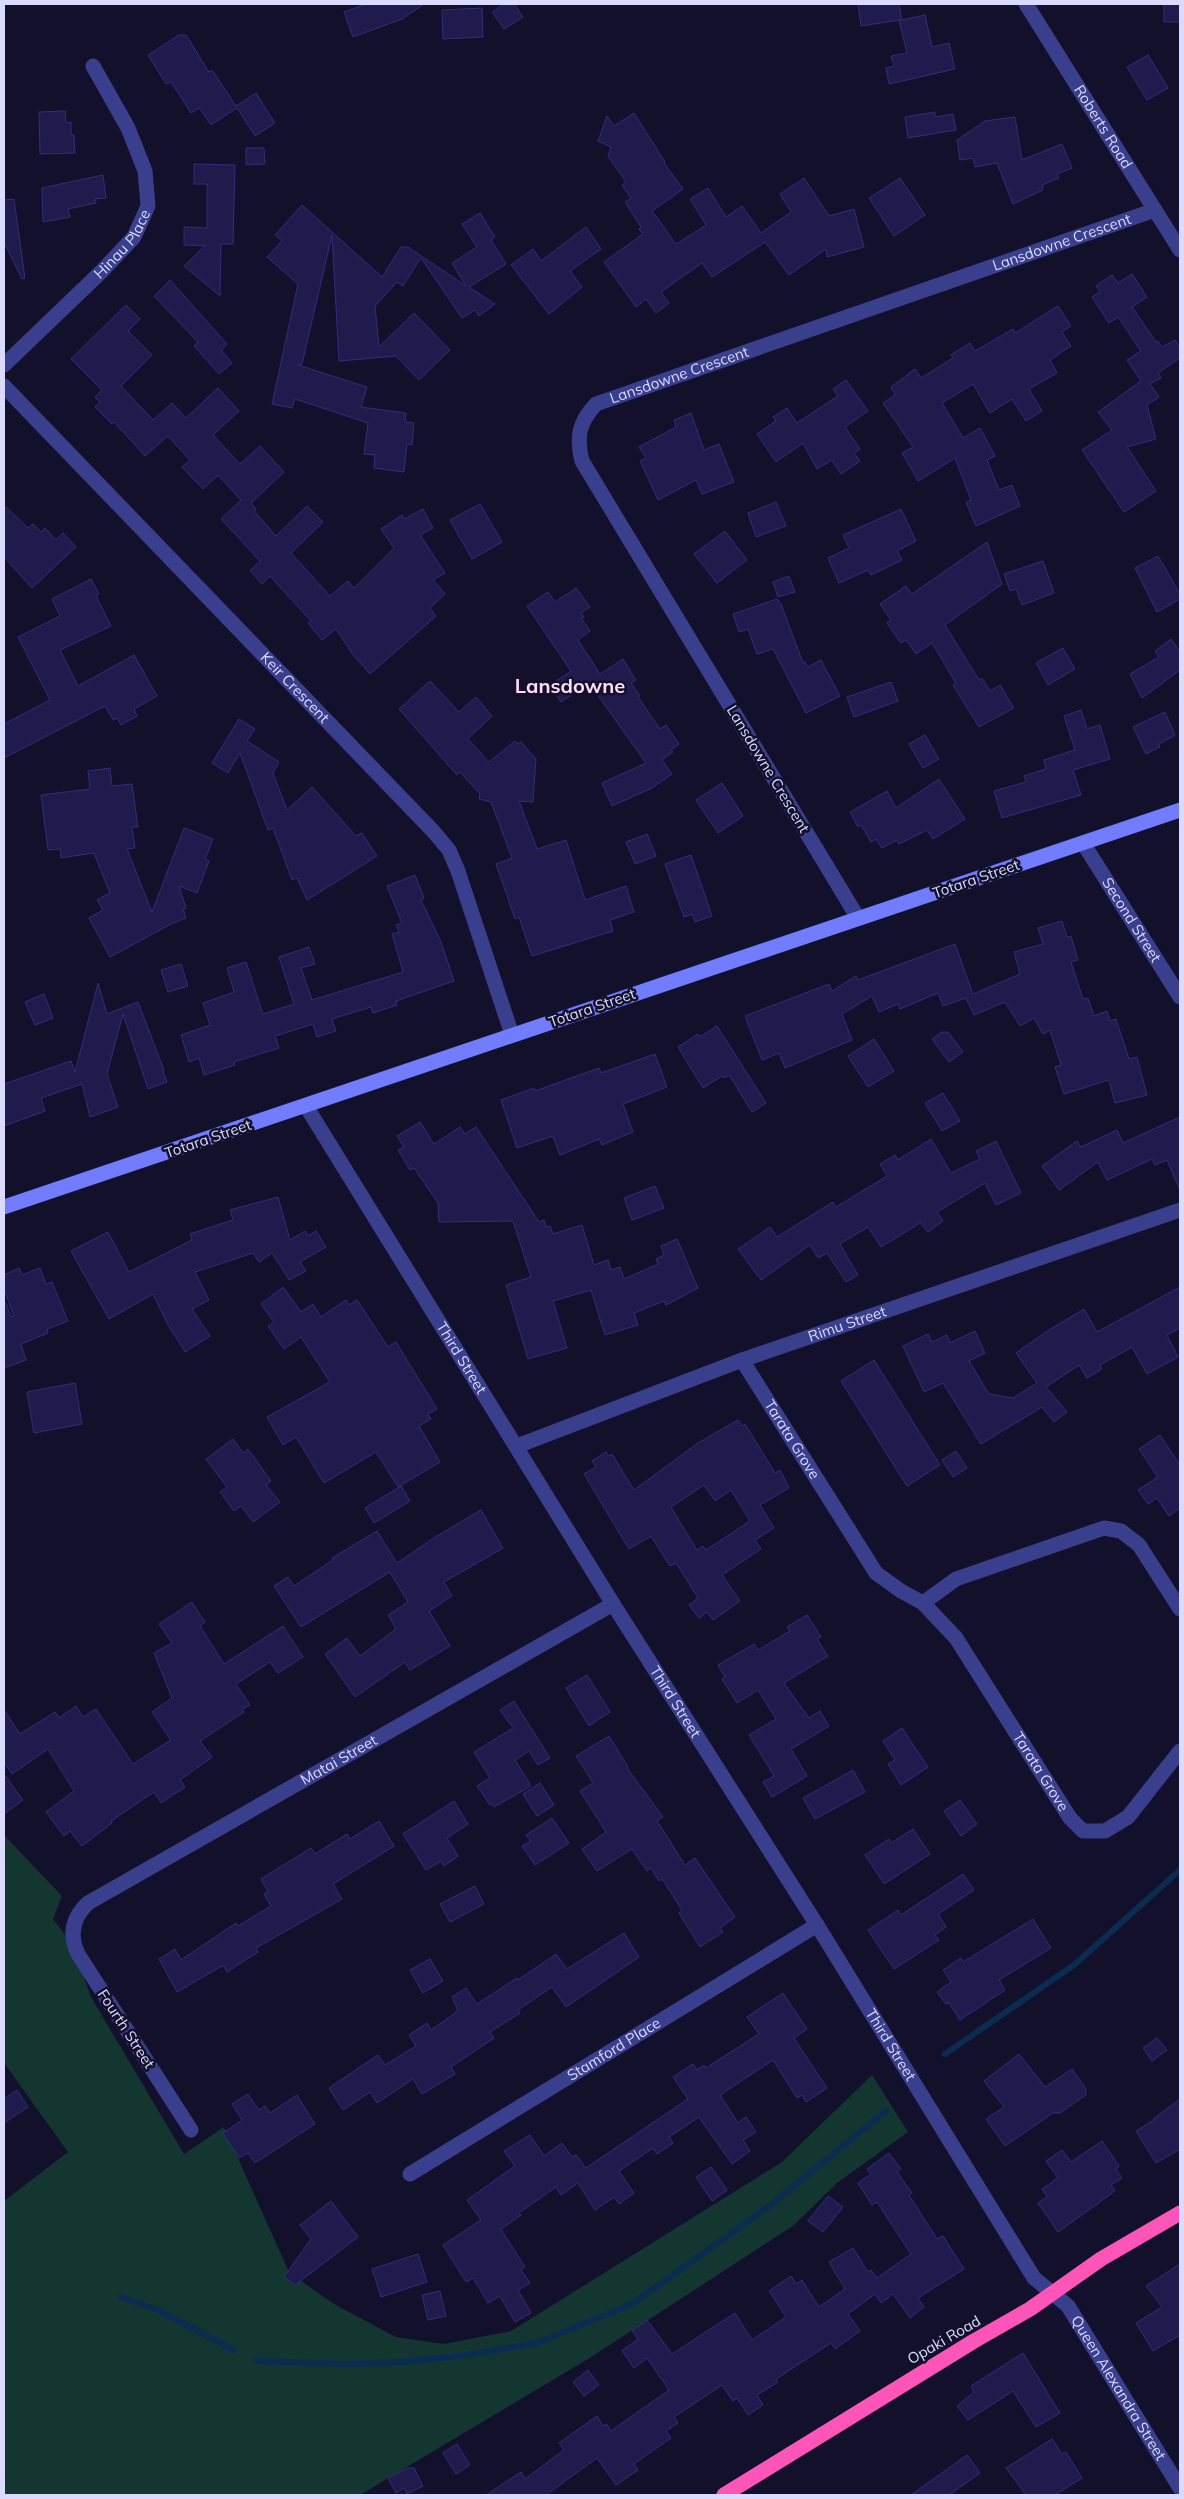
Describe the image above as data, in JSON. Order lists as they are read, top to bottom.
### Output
{
  "streets": {
    "highway": ["Opaki Road"],
    "street": [
      "Roberts Road",
      "Lansdowne Crescent",
      "Hinau Place",
      "Keir Crescent",
      "Totara Street",
      "Second Street",
      "Rimu Street",
      "Third Street",
      "Tarata Grove",
      "Matai Street",
      "Fourth Street",
      "Stamford Place",
      "Queen Alexandra Street"
    ]
  },
  "crossings": [
    ["Roberts Road", "Lansdowne Crescent"],
    ["Lansdowne Crescent", "Totara Street"],
    ["Keir Crescent", "Totara Street"],
    ["Totara Street", "Second Street"],
    ["Totara Street", "Third Street"],
    ["Rimu Street", "Third Street"],
    ["Rimu Street", "Tarata Grove"],
    ["Third Street", "Matai Street"],
    ["Third Street", "Stamford Place"],
    ["Third Street", "Opaki Road"],
    ["Third Street", "Queen Alexandra Street"],
    ["Matai Street", "Fourth Street"],
    ["Opaki Road", "Queen Alexandra Street"]
  ],
  "districts": ["Lansdowne"]
}
